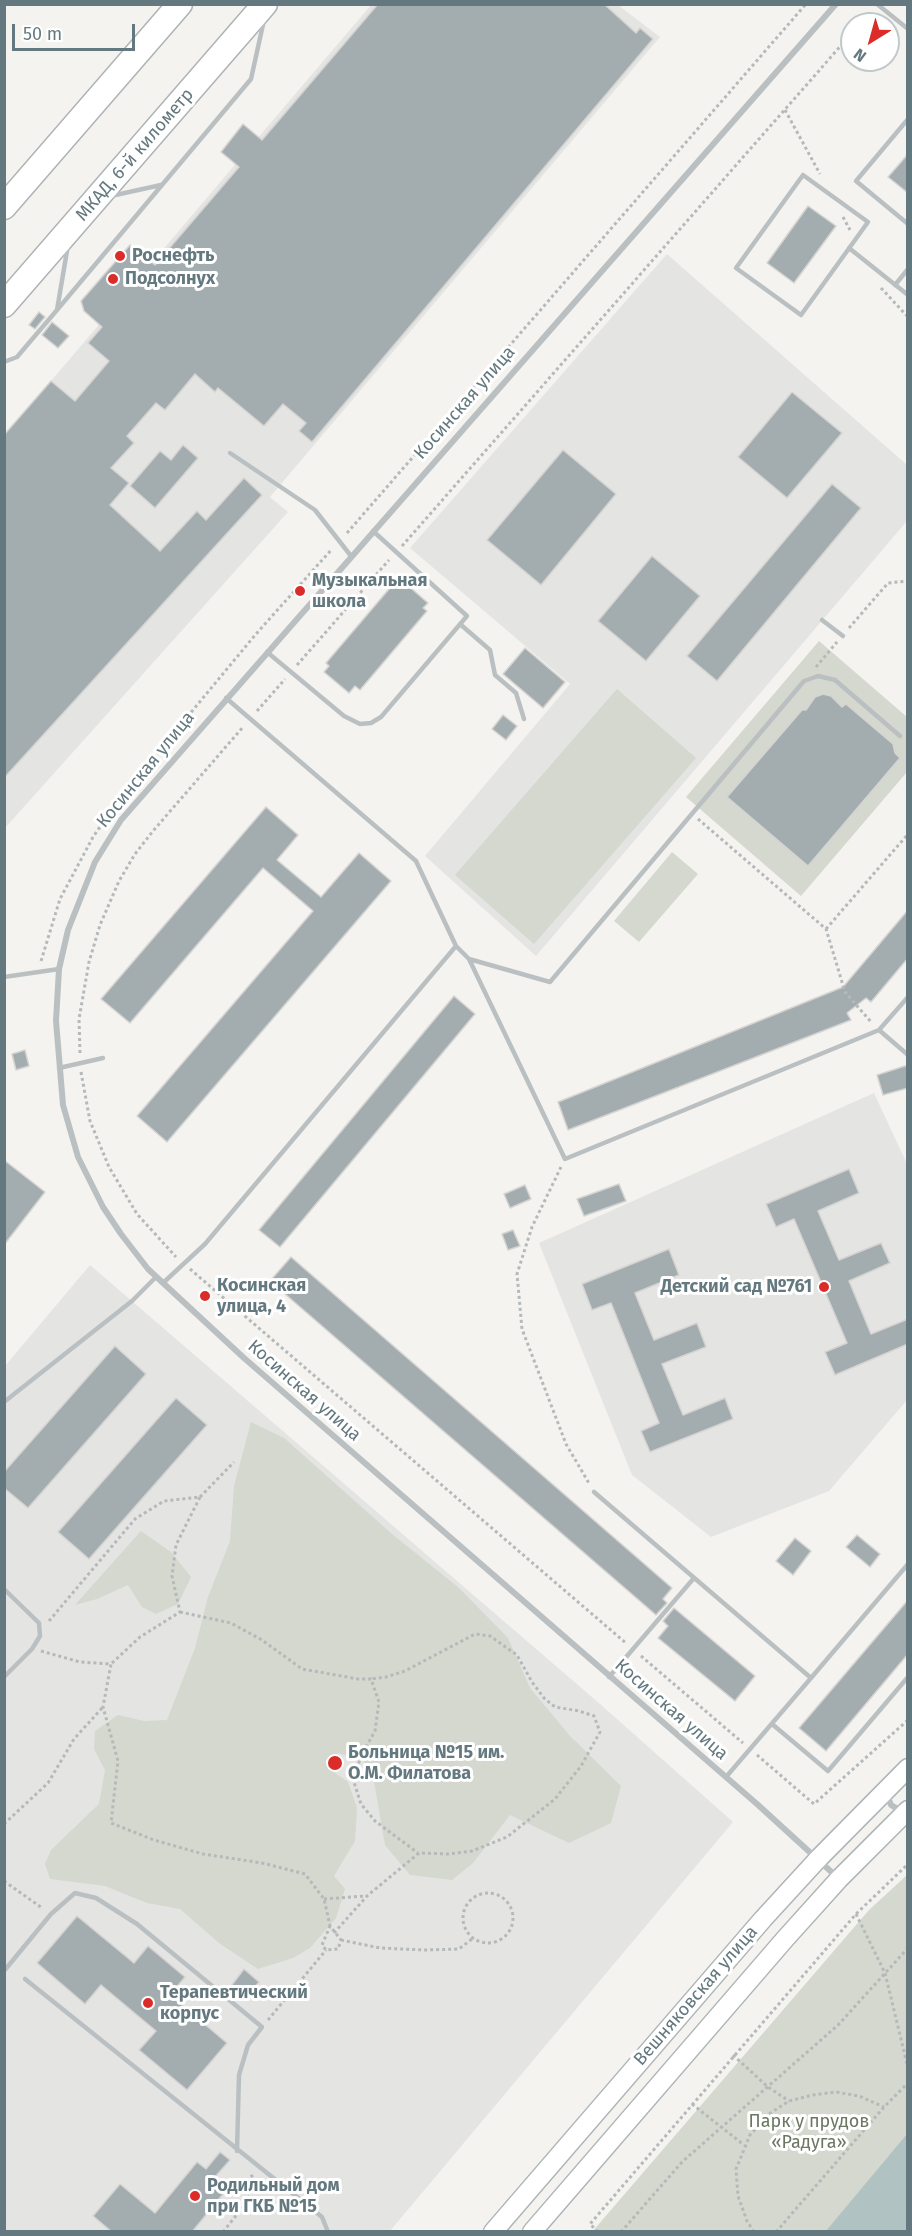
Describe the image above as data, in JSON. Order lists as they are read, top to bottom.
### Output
{
  "streets": {
    "highway": ["МКАД, 6-й километр"],
    "main road": ["Вешняковская улица"],
    "street": ["Косинская улица"]
  },
  "crossings": [
    ["Косинская улица", "Вешняковская улица"]
  ],
  "parks": ["Парк у прудов «Радуга»"],
  "places": [
    "Роснефть",
    "Подсолнух",
    "Музыкальная школа",
    "Детский сад №761",
    "Косинская улица, 4",
    "Больница №15 им. О.М. Филатова",
    "Терапевтический корпус",
    "Родильный дом при ГКБ №15"
  ],
  "scale_bar": "50 m",
  "north": "bottom left"
}
